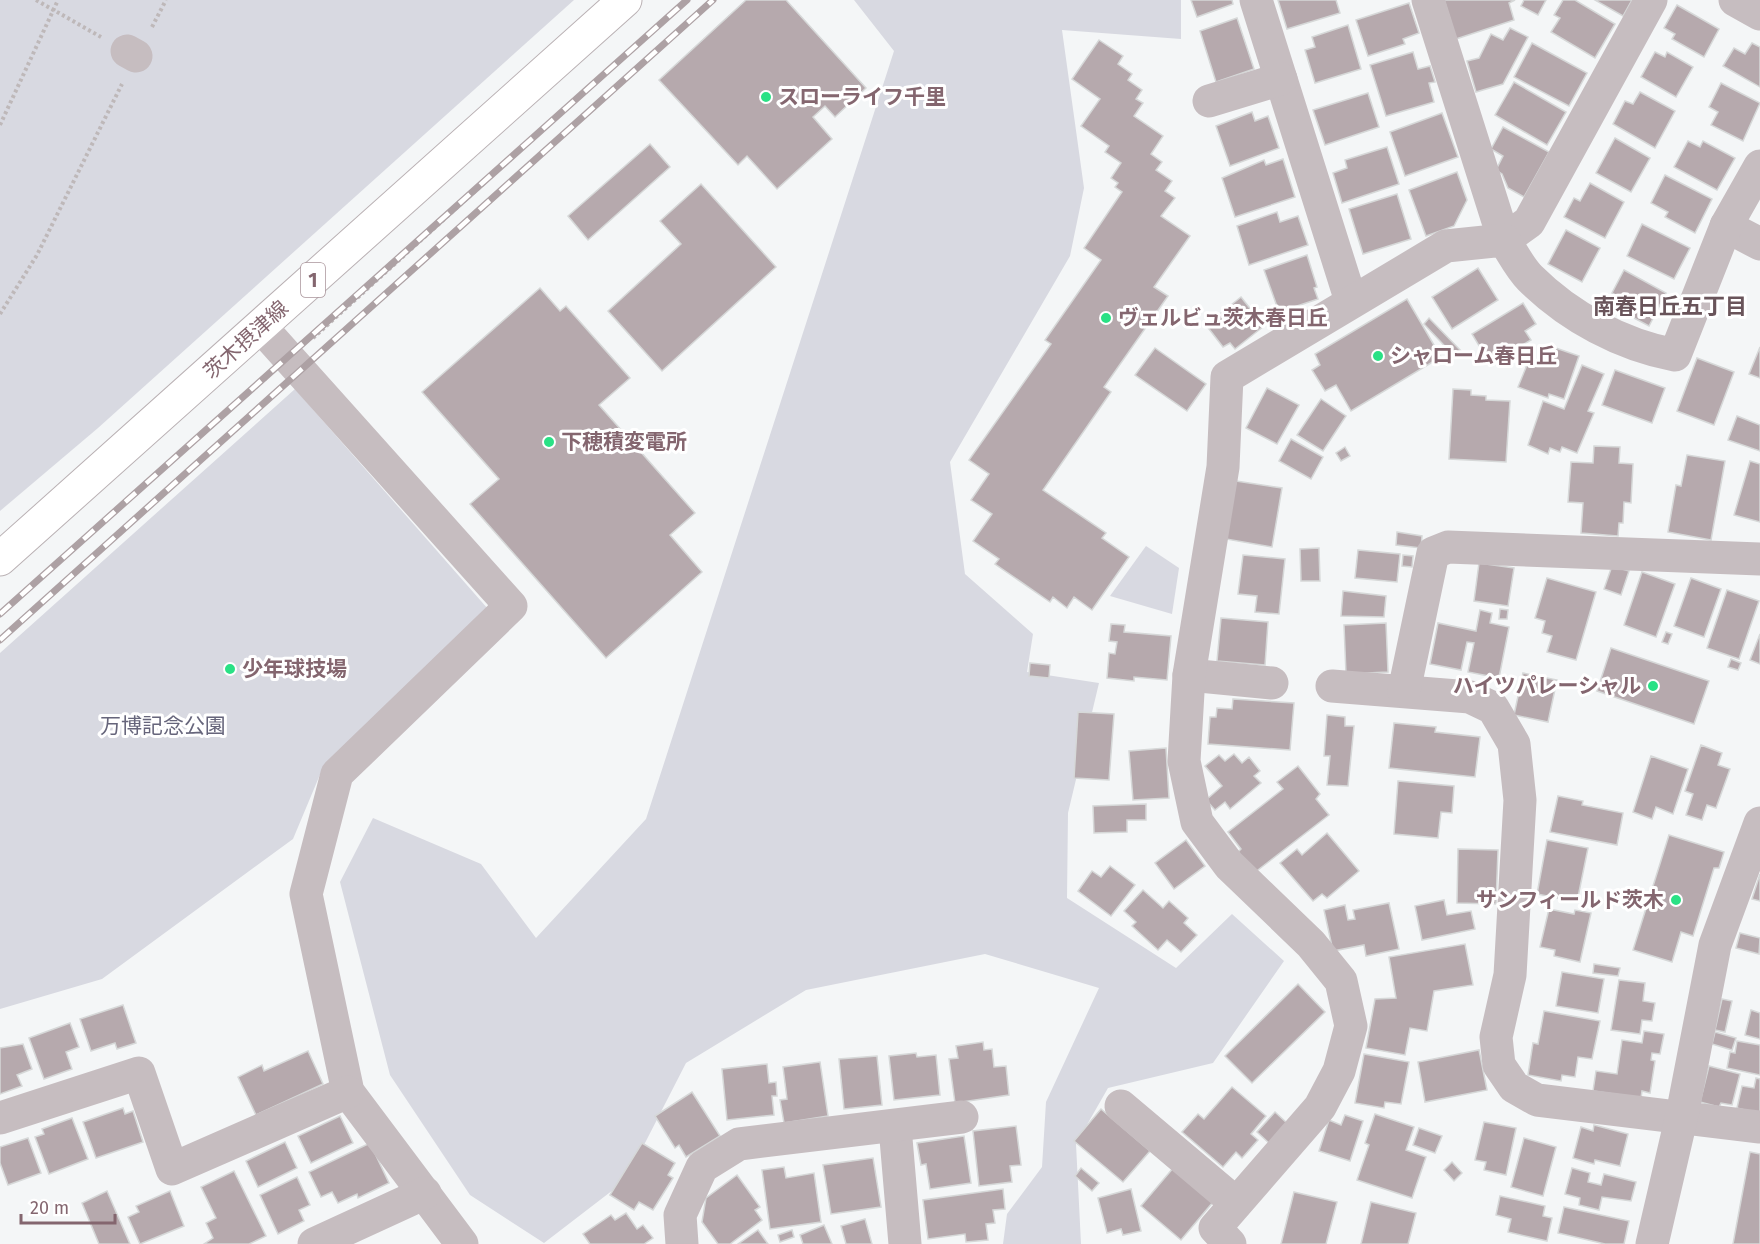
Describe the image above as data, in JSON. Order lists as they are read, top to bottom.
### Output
{
  "streets": {
    "main road": ["1", "茨木摂津線"]
  },
  "districts": ["南春日丘五丁目"],
  "parks": ["万博記念公園"],
  "places": [
    "スローライフ千里",
    "ヴェルビュ茨木春日丘",
    "シャローム春日丘",
    "下穂積変電所",
    "少年球技場",
    "ハイツパレーシャル",
    "サンフィールド茨木"
  ],
  "scale_bar": "20 m"
}
